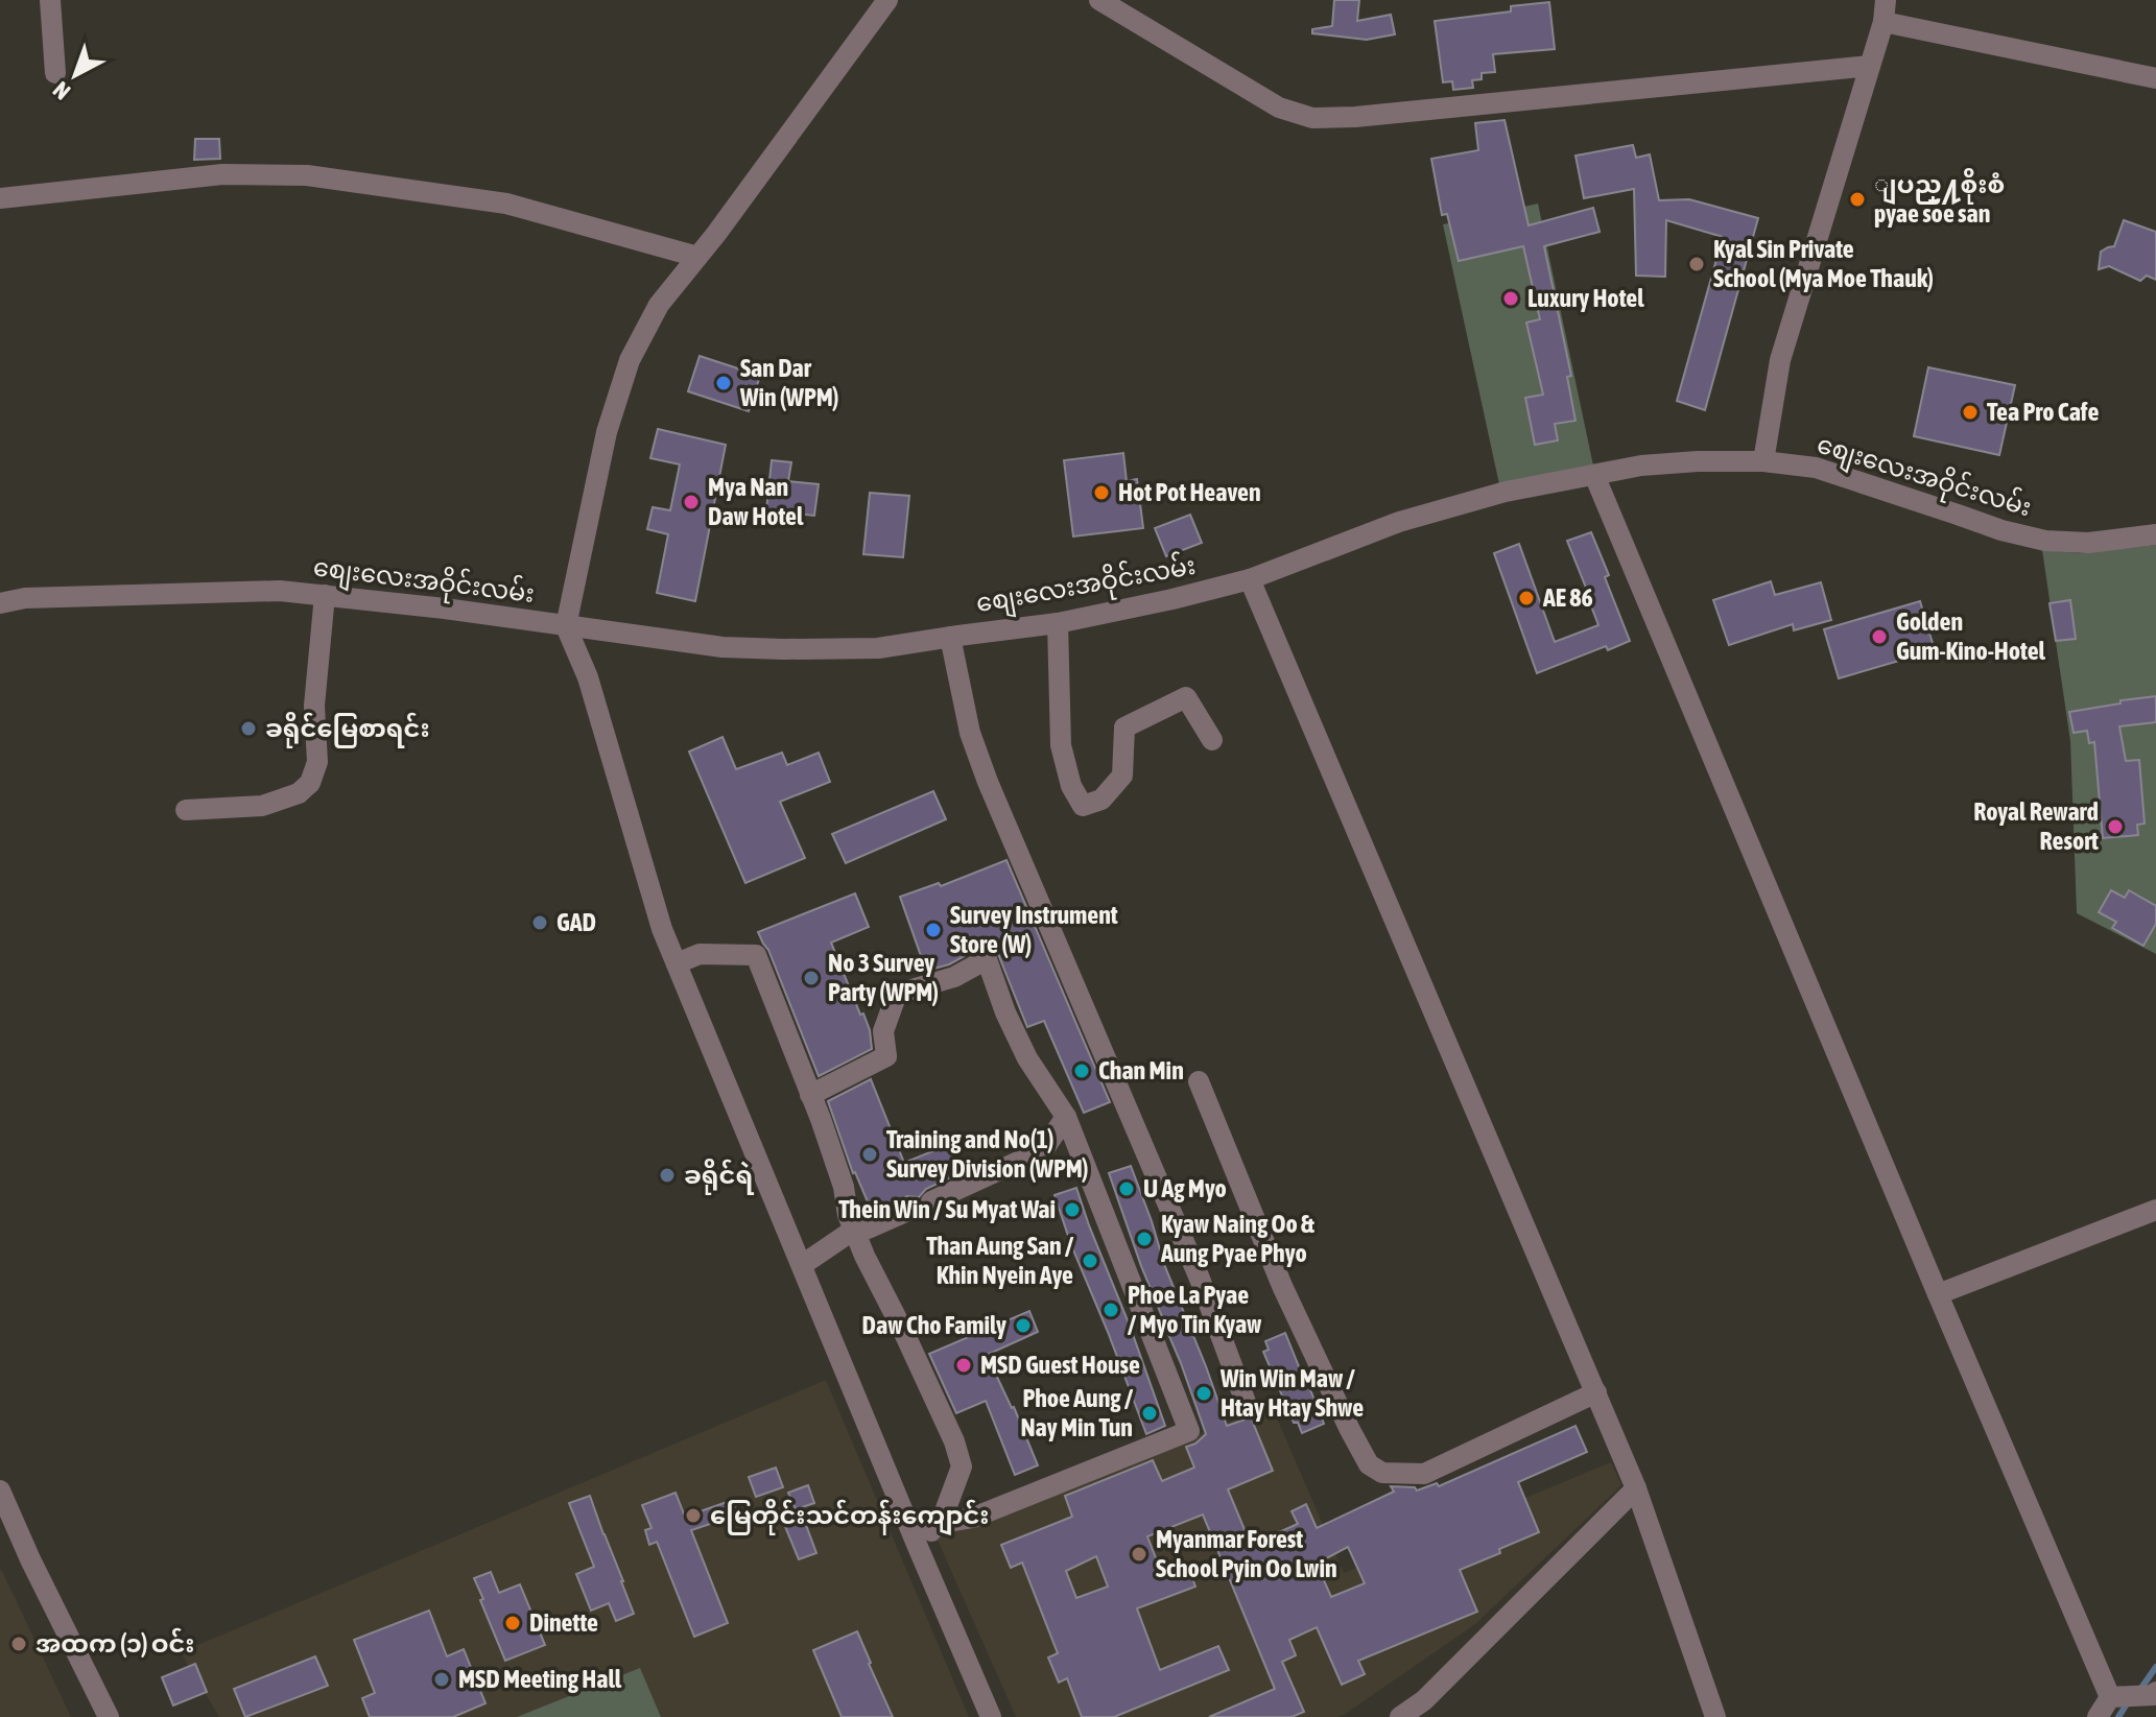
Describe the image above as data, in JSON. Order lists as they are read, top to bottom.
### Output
{
  "streets": {
    "street": ["စျေးလေးအဝိုင်းလမ်း"]
  },
  "places": [
    "ျပည္႔စိုးစံ pyae soe san",
    "Kyal Sin Private School (Mya Moe Thauk)",
    "Luxury Hotel",
    "San Dar Win (WPM)",
    "Tea Pro Cafe",
    "Hot Pot Heaven",
    "Mya Nan Daw Hotel",
    "AE 86",
    "Golden Gum-Kino-Hotel",
    "ခရိုင်မြေစာရင်း",
    "Royal Reward Resort",
    "GAD",
    "Survey Instrument Store (W)",
    "No 3 Survey Party (WPM)",
    "Chan Min",
    "Training and No(1) Survey Division (WPM)",
    "ခရိုင်ရဲ",
    "U Ag Myo",
    "Thein Win / Su Myat Wai",
    "Kyaw Naing Oo & Aung Pyae Phyo",
    "Than Aung San / Khin Nyein Aye",
    "Phoe La Pyae / Myo Tin Kyaw",
    "Daw Cho Family",
    "MSD Guest House",
    "Win Win Maw / Htay Htay Shwe",
    "Phoe Aung / Nay Min Tun",
    "မြေတိုင်းသင်တန်းကျောင်း",
    "Myanmar Forest School Pyin Oo Lwin",
    "Dinette",
    "အထက (၁) ဝင်း",
    "MSD Meeting Hall"
  ],
  "north": "bottom left"
}
